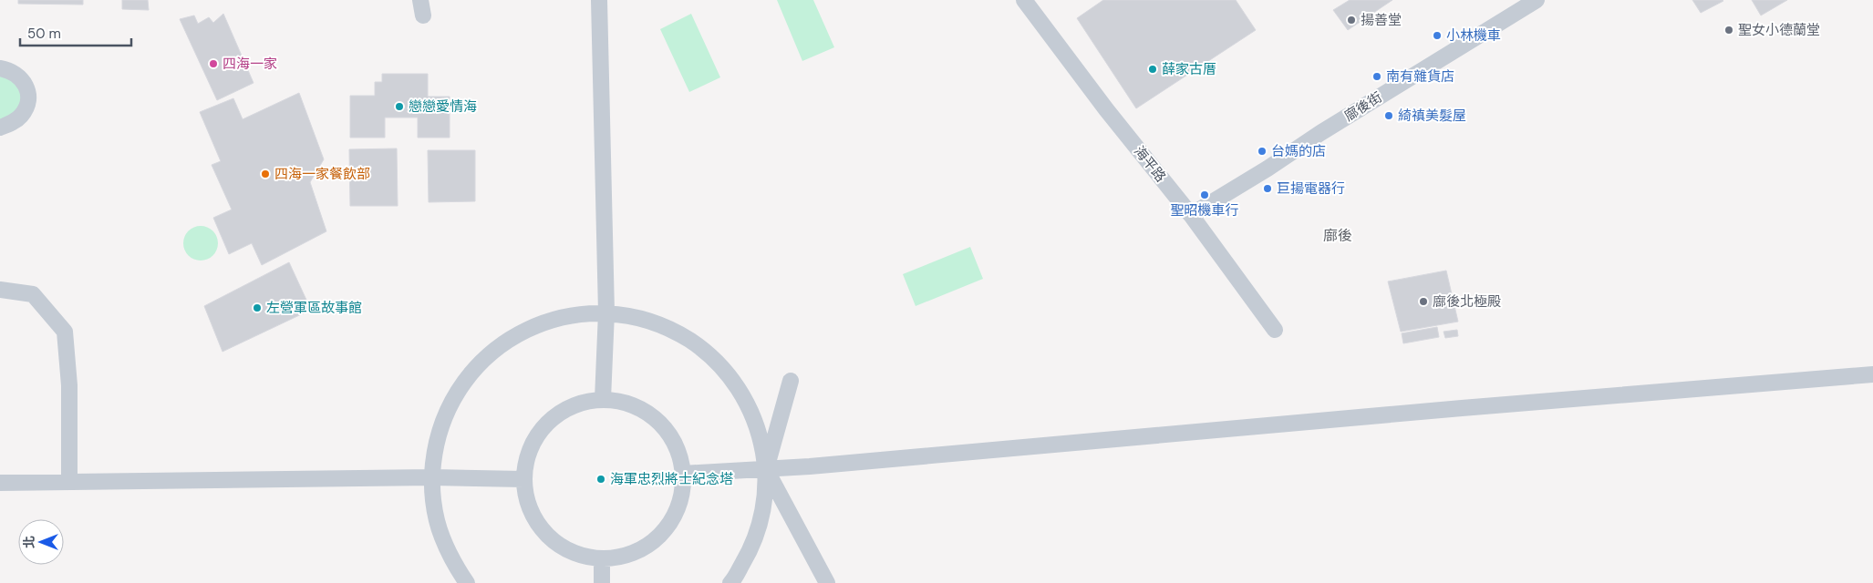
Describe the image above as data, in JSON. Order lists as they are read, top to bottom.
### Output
{
  "streets": {
    "street": ["廍後街", "海平路"]
  },
  "crossings": [
    ["廍後街", "海平路"]
  ],
  "districts": ["廍後"],
  "places": [
    "揚善堂",
    "聖女小德蘭堂",
    "小林機車",
    "四海一家",
    "薛家古厝",
    "南有雜貨店",
    "戀戀愛情海",
    "綺禛美髮屋",
    "台媽的店",
    "四海一家餐飲部",
    "巨揚電器行",
    "聖昭機車行",
    "廍後北極殿",
    "左營軍區故事館",
    "海軍忠烈將士紀念塔"
  ],
  "scale_bar": "50 m",
  "north": "left"
}
